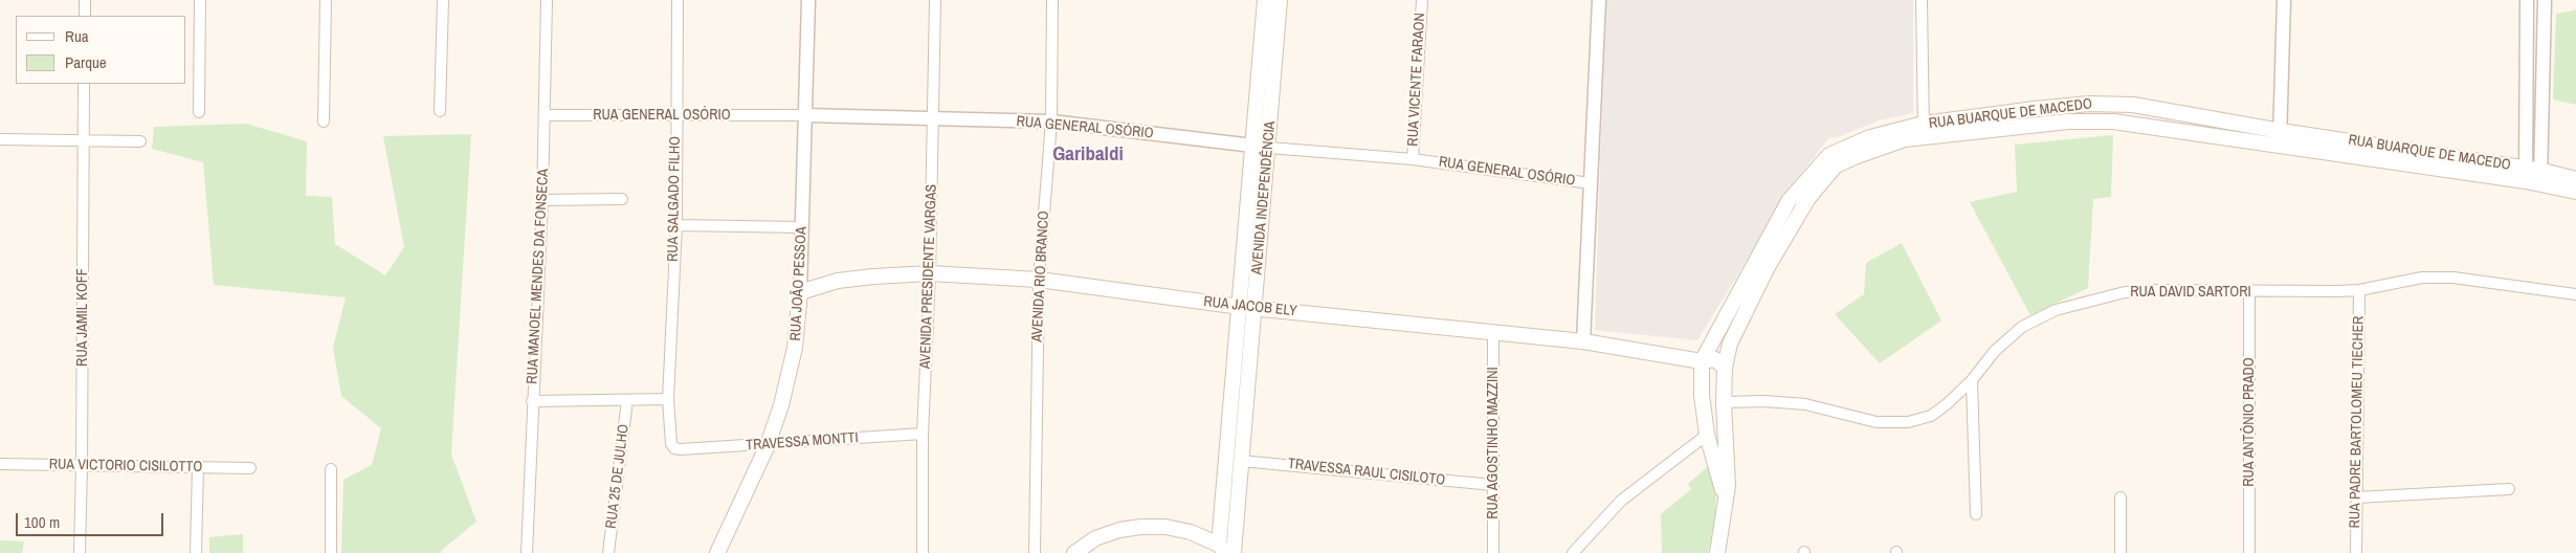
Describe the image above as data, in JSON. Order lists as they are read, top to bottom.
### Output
{
  "streets": {
    "main road": [
      "RUA BUARQUE DE MACEDO",
      "AVENIDA INDEPENDÊNCIA",
      "RUA JOÃO PESSOA",
      "RUA JACOB ELY"
    ],
    "street": [
      "RUA VICENTE FARAON",
      "RUA GENERAL OSÓRIO",
      "RUA SALGADO FILHO",
      "RUA MANOEL MENDES DA FONSECA",
      "AVENIDA PRESIDENTE VARGAS",
      "AVENIDA RIO BRANCO",
      "RUA DAVID SARTORI",
      "RUA JAMIL KOFF",
      "RUA ANTÔNIO PRADO",
      "RUA PADRE BARTOLOMEU TIECHER",
      "TRAVESSA MONTTI",
      "RUA AGOSTINHO MAZZINI",
      "RUA VICTORIO CISILOTTO",
      "TRAVESSA RAUL CISILOTO",
      "RUA 25 DE JULHO"
    ]
  },
  "crossings": [
    ["RUA VICENTE FARAON", "RUA GENERAL OSÓRIO"],
    ["RUA BUARQUE DE MACEDO", "RUA DAVID SARTORI"],
    ["RUA BUARQUE DE MACEDO", "RUA JACOB ELY"],
    ["RUA GENERAL OSÓRIO", "AVENIDA INDEPENDÊNCIA"],
    ["RUA GENERAL OSÓRIO", "RUA SALGADO FILHO"],
    ["RUA GENERAL OSÓRIO", "RUA MANOEL MENDES DA FONSECA"],
    ["RUA GENERAL OSÓRIO", "AVENIDA PRESIDENTE VARGAS"],
    ["RUA GENERAL OSÓRIO", "AVENIDA RIO BRANCO"],
    ["RUA GENERAL OSÓRIO", "RUA JOÃO PESSOA"],
    ["AVENIDA INDEPENDÊNCIA", "RUA JACOB ELY"],
    ["AVENIDA INDEPENDÊNCIA", "TRAVESSA RAUL CISILOTO"],
    ["RUA SALGADO FILHO", "TRAVESSA MONTTI"],
    ["AVENIDA PRESIDENTE VARGAS", "RUA JACOB ELY"],
    ["AVENIDA PRESIDENTE VARGAS", "TRAVESSA MONTTI"],
    ["AVENIDA RIO BRANCO", "RUA JACOB ELY"],
    ["RUA JOÃO PESSOA", "RUA JACOB ELY"],
    ["RUA JOÃO PESSOA", "TRAVESSA MONTTI"],
    ["RUA DAVID SARTORI", "RUA ANTÔNIO PRADO"],
    ["RUA DAVID SARTORI", "RUA PADRE BARTOLOMEU TIECHER"],
    ["RUA JACOB ELY", "RUA AGOSTINHO MAZZINI"],
    ["RUA JAMIL KOFF", "RUA VICTORIO CISILOTTO"],
    ["RUA AGOSTINHO MAZZINI", "TRAVESSA RAUL CISILOTO"]
  ],
  "districts": ["Garibaldi"],
  "legend": ["Rua", "Parque"],
  "scale_bar": "100 m"
}
